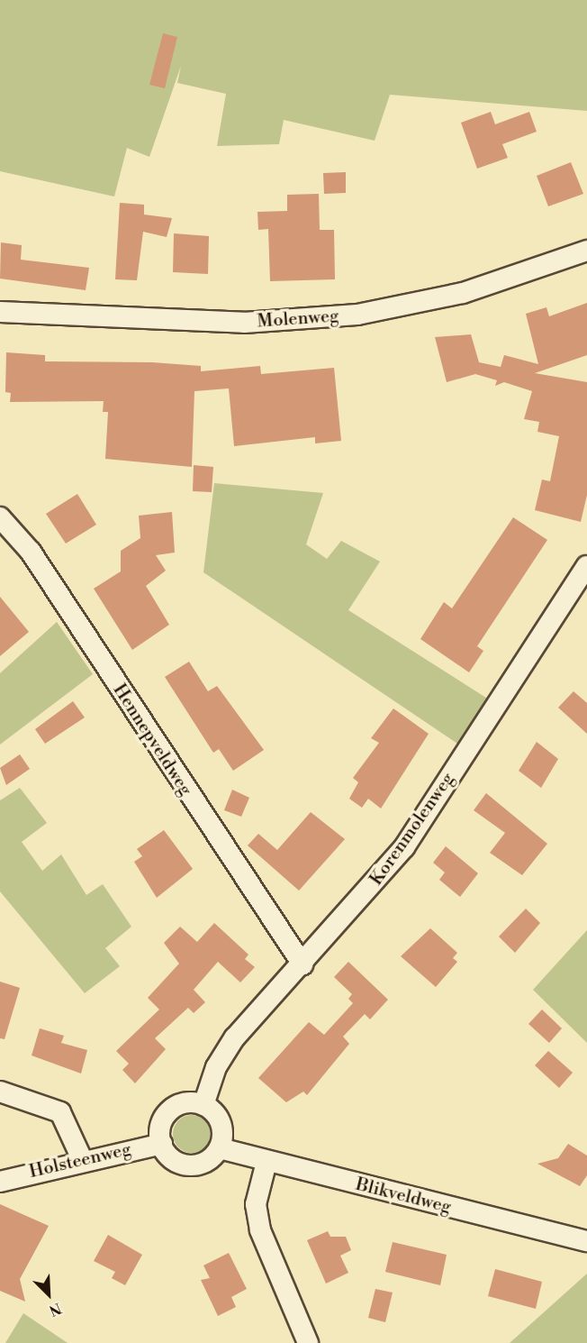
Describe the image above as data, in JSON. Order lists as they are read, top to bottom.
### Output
{
  "streets": {
    "street": [
      "Molenweg",
      "Hennepveldweg",
      "Korenmolenweg",
      "Holsteenweg",
      "Blikveldweg"
    ]
  },
  "crossings": [
    ["Hennepveldweg", "Korenmolenweg"],
    ["Korenmolenweg", "Holsteenweg"],
    ["Korenmolenweg", "Blikveldweg"],
    ["Holsteenweg", "Blikveldweg"]
  ],
  "north": "bottom right"
}
